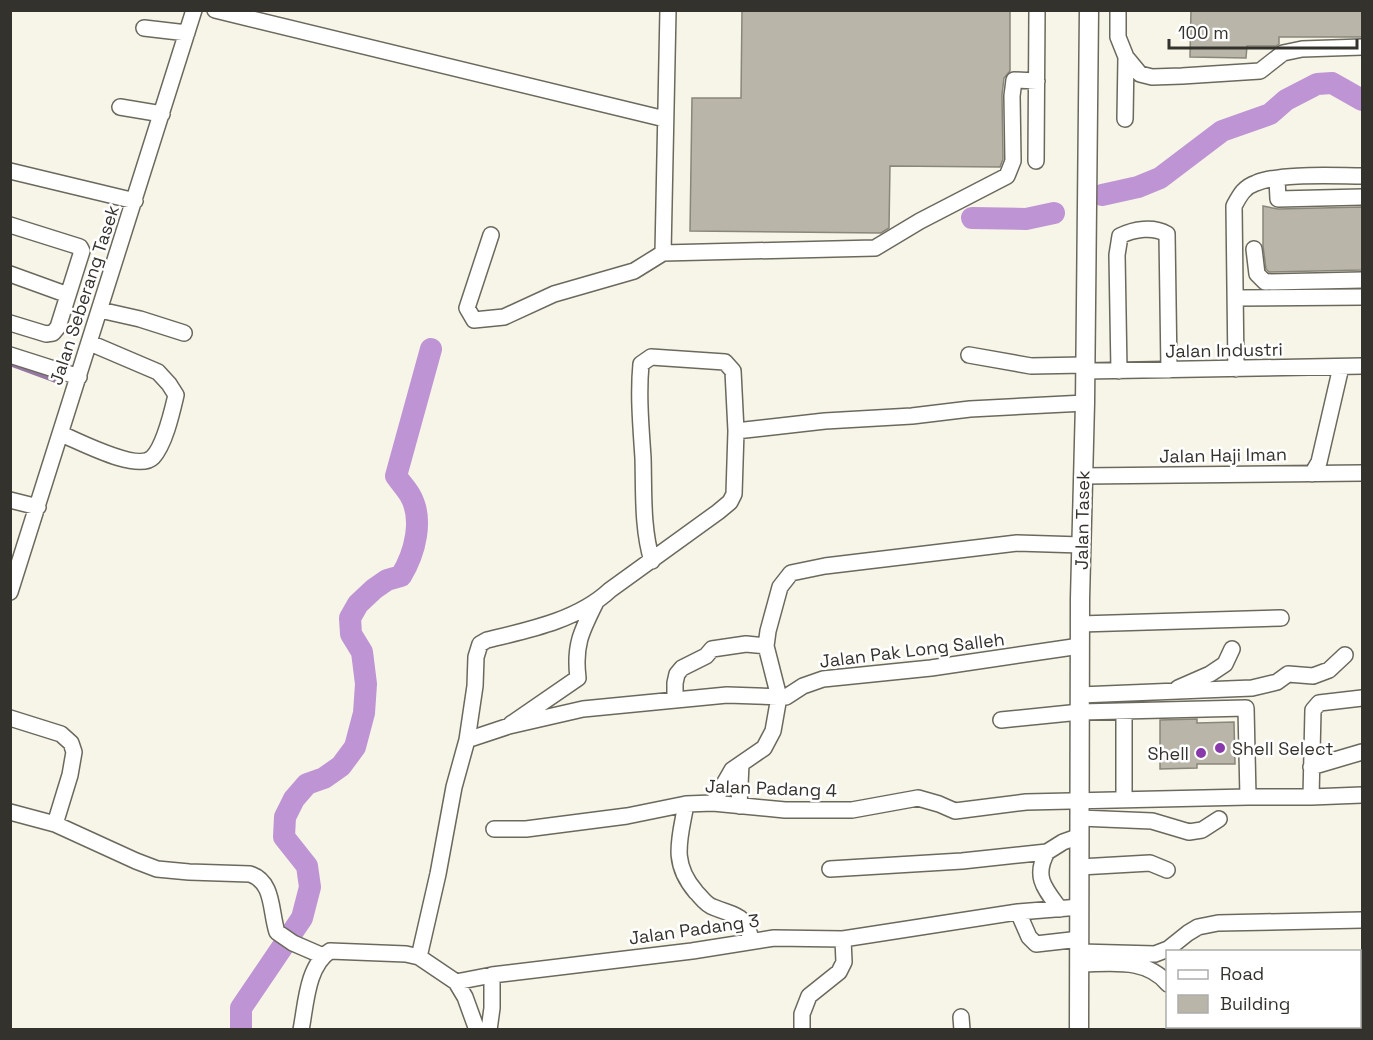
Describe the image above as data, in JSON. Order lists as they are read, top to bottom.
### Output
{
  "streets": {
    "main road": ["Jalan Tasek"],
    "street": [
      "Jalan Seberang Tasek",
      "Jalan Industri",
      "Jalan Haji Iman",
      "Jalan Pak Long Salleh",
      "Jalan Padang 4",
      "Jalan Padang 3"
    ]
  },
  "crossings": [
    ["Jalan Industri", "Jalan Tasek"],
    ["Jalan Haji Iman", "Jalan Tasek"],
    ["Jalan Tasek", "Jalan Pak Long Salleh"],
    ["Jalan Tasek", "Jalan Padang 4"],
    ["Jalan Tasek", "Jalan Padang 3"]
  ],
  "places": ["Shell Select", "Shell"],
  "legend": ["Road", "Building"],
  "scale_bar": "100 m"
}
